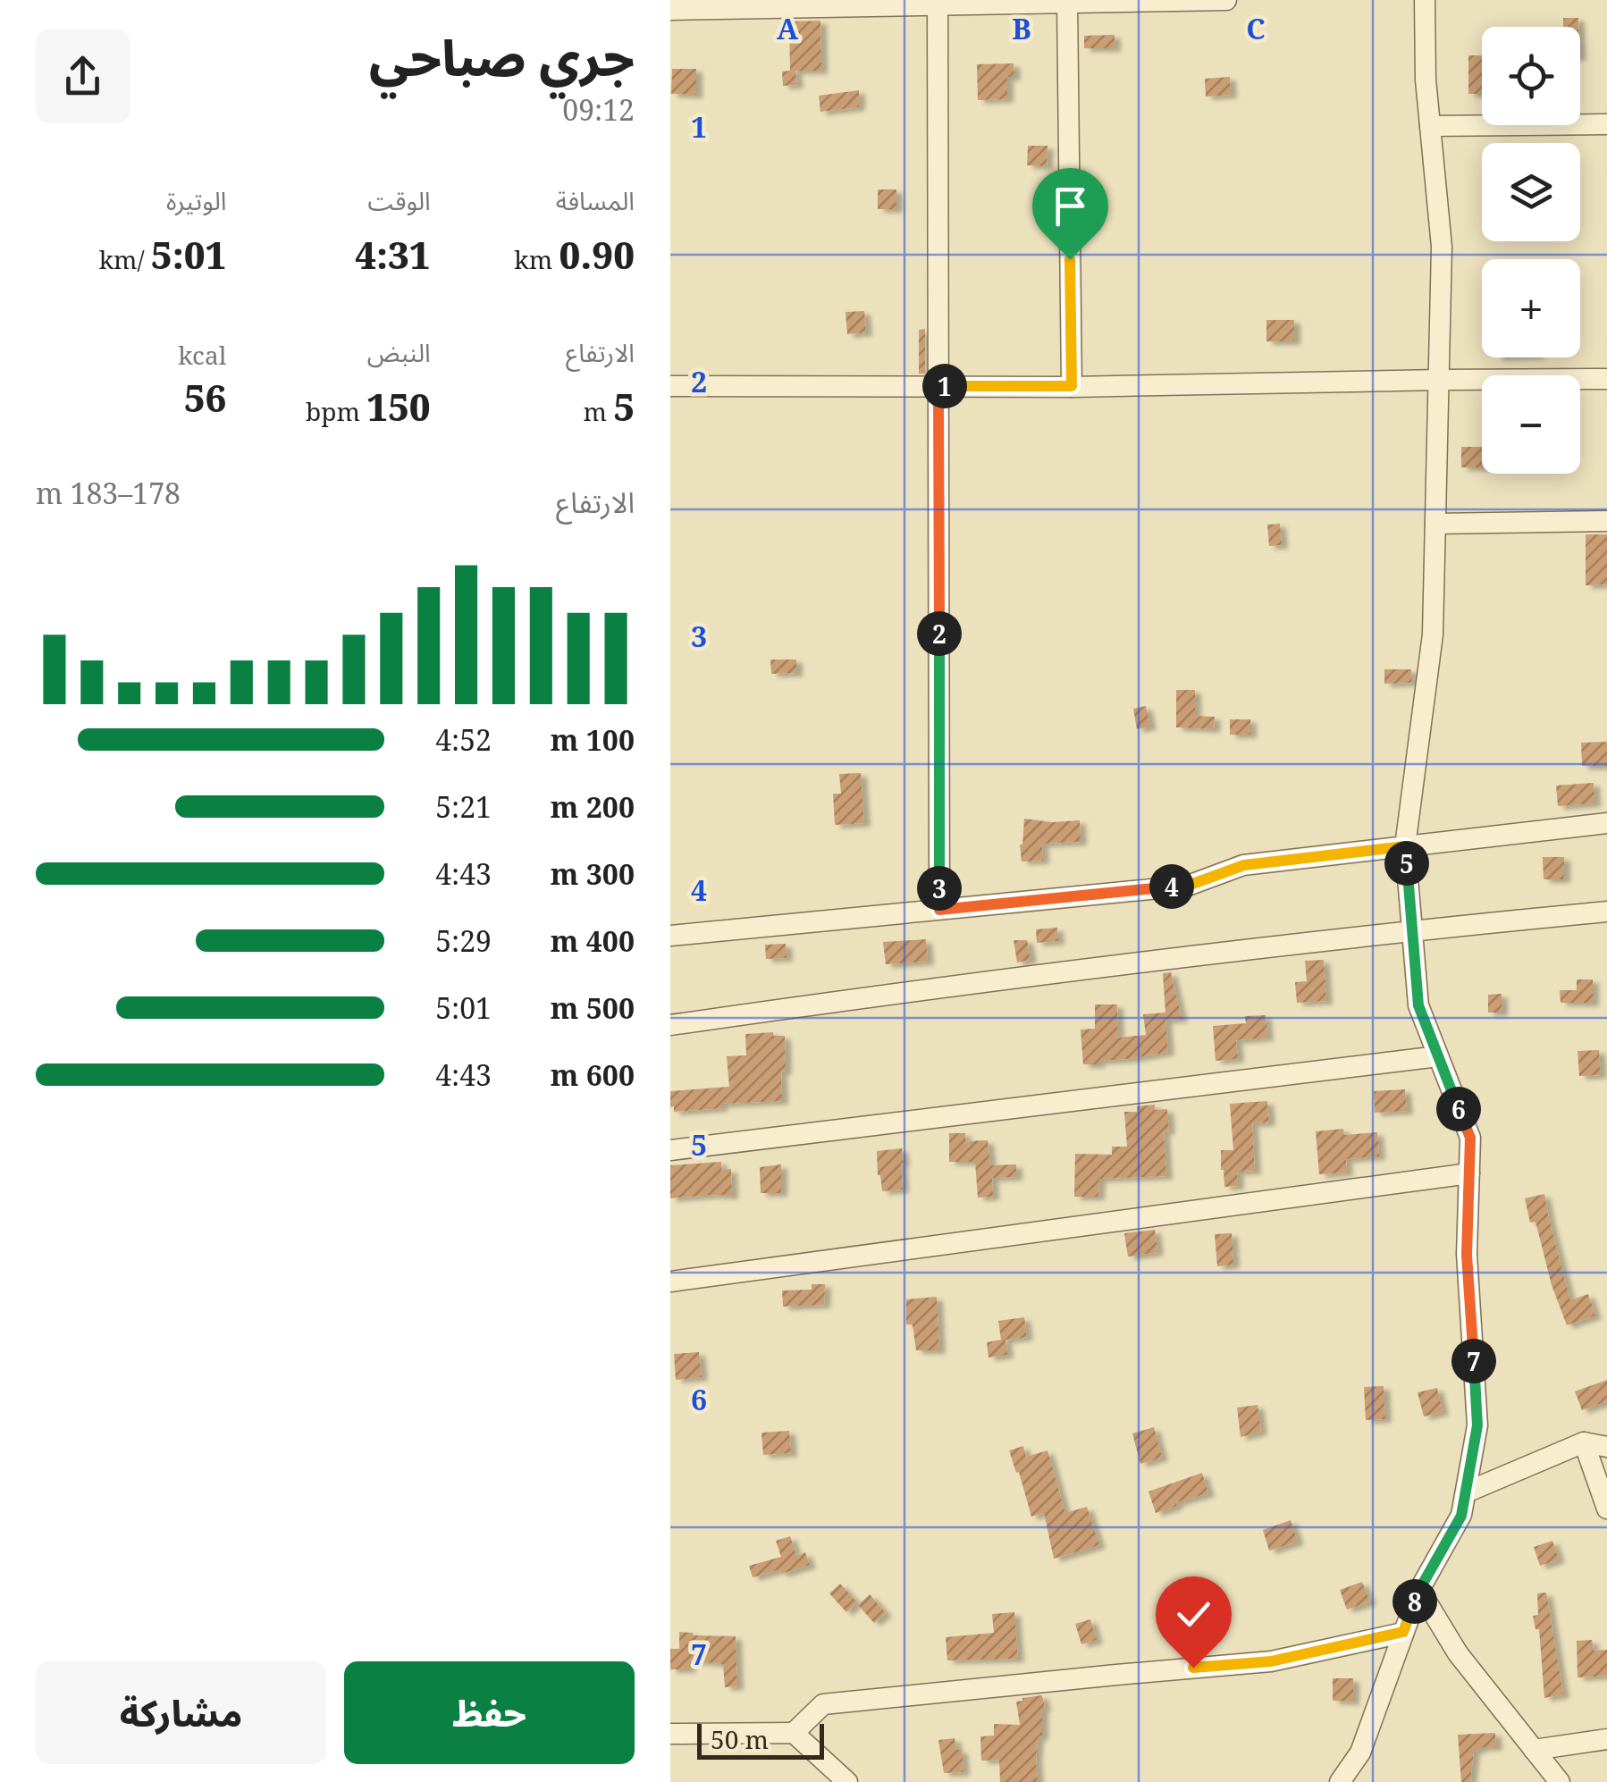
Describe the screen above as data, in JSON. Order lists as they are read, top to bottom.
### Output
{
  "scale_bar": "50 m",
  "page": {
    "heading": ["جري صباحي", "09:12"],
    "map_buttons": ["+", "−"],
    "stats": [
      ["المسافة", "0.90 km"],
      ["الوقت", "4:31"],
      ["الوتيرة", "5:01 /km"],
      ["الارتفاع", "5 m"],
      ["النبض", "150 bpm"],
      ["kcal", "56"]
    ],
    "pins": [
      "1",
      "2",
      "5",
      "4",
      "3",
      "6",
      "7",
      "8"
    ],
    "chart": ["الارتفاع", "178–183 m"],
    "list": [
      {
        "name": "100 m",
        "note": "4:52"
      },
      {
        "name": "200 m",
        "note": "5:21"
      },
      {
        "name": "300 m",
        "note": "4:43"
      },
      {
        "name": "400 m",
        "note": "5:29"
      },
      {
        "name": "500 m",
        "note": "5:01"
      },
      {
        "name": "600 m",
        "note": "4:43"
      }
    ],
    "buttons": ["حفظ", "مشاركة"],
    "scale": "50 m"
  },
  "grid": {
    "columns": ["A", "B", "C"],
    "rows": [
      "1",
      "2",
      "3",
      "4",
      "5",
      "6",
      "7"
    ]
  }
}
